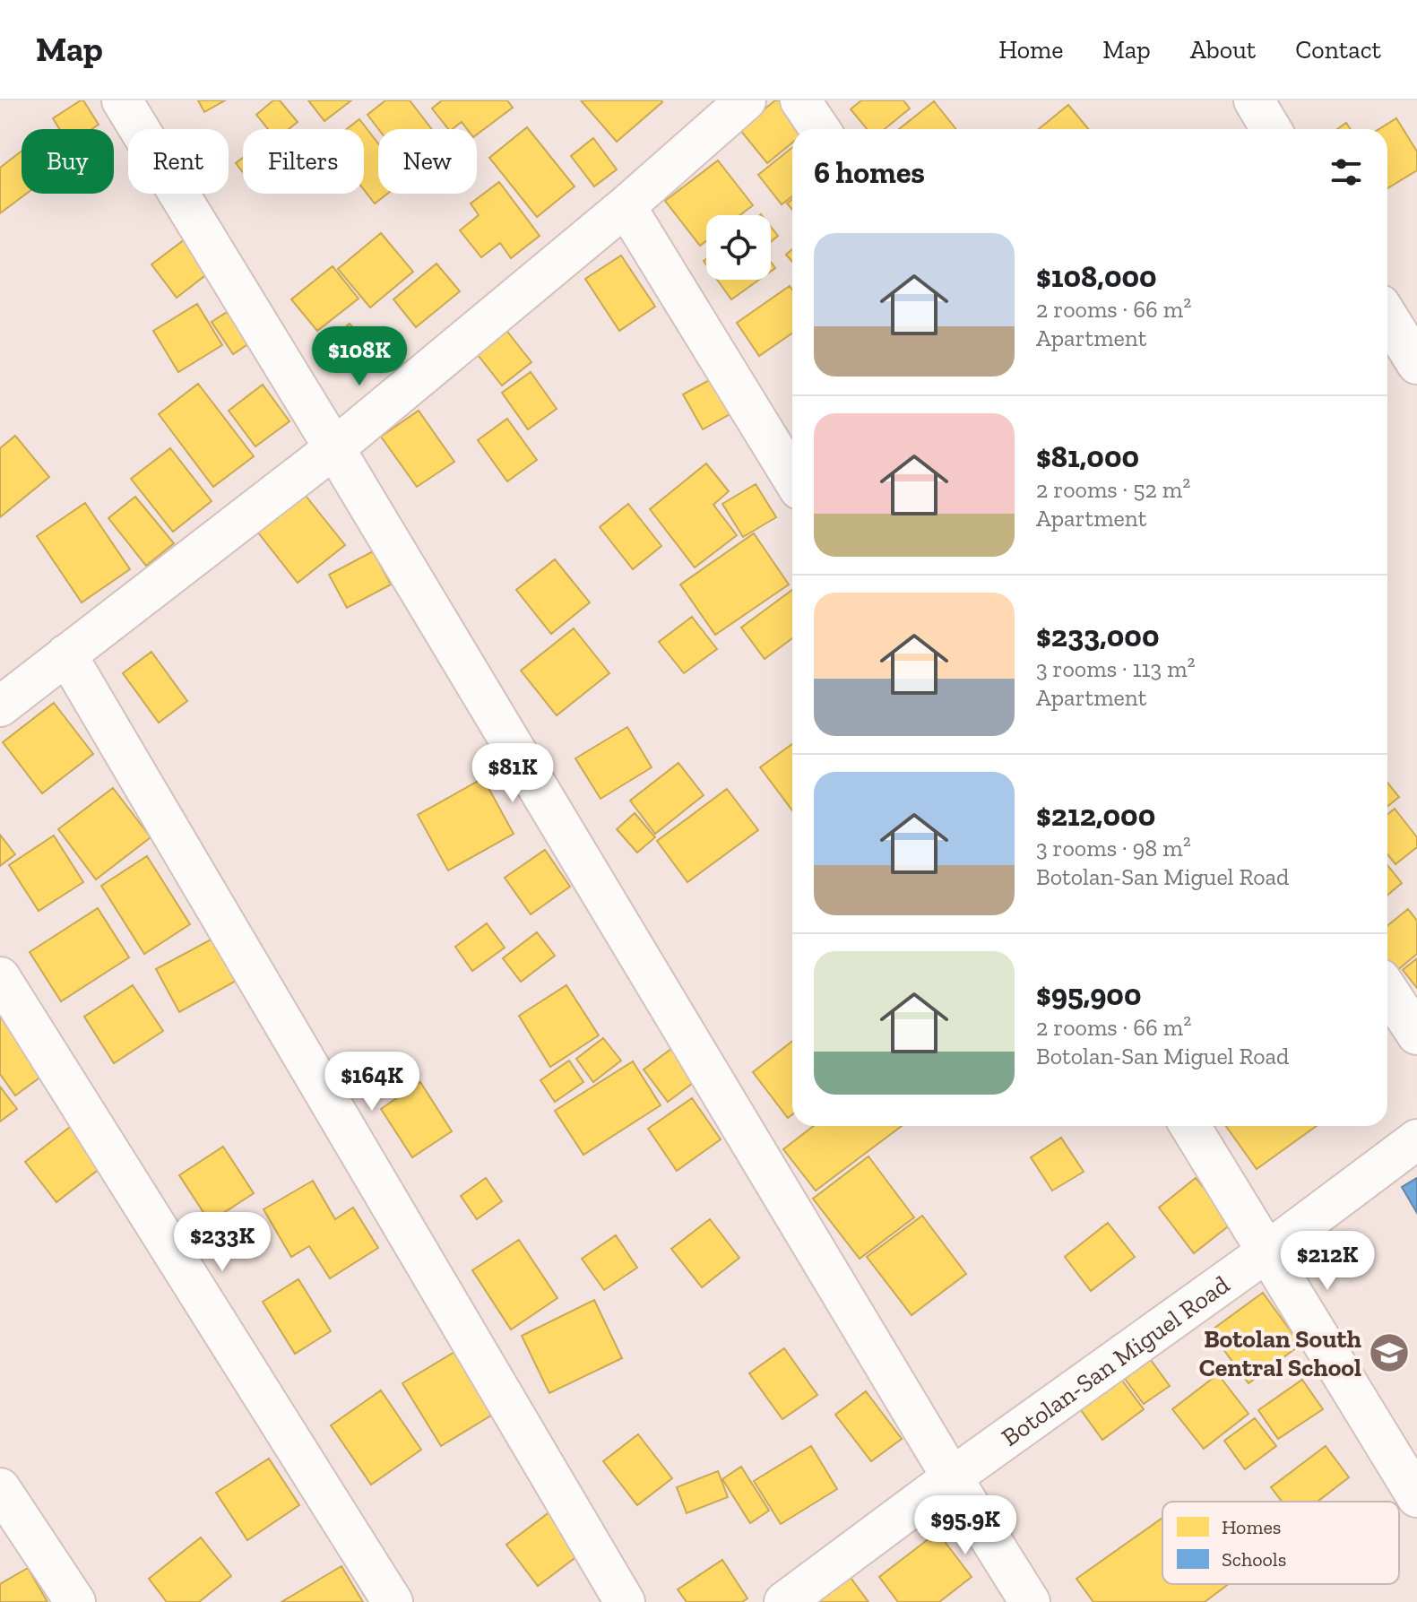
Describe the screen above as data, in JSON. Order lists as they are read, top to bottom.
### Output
{
  "streets": {
    "street": ["Botolan-San Miguel Road"]
  },
  "places": {
    "school or university": ["Botolan South Central School"]
  },
  "legend": ["Homes", "Schools"],
  "page": {
    "header": "Map",
    "nav": [
      "Home",
      "Map",
      "About",
      "Contact"
    ],
    "chip": [
      "Buy",
      "Rent",
      "Filters",
      "New"
    ],
    "heading": "6 homes",
    "list": [
      {
        "name": "$108,000",
        "note": "2 rooms · 66 m² · Apartment"
      },
      {
        "name": "$81,000",
        "note": "2 rooms · 52 m² · Apartment"
      },
      {
        "name": "$233,000",
        "note": "3 rooms · 113 m² · Apartment"
      },
      {
        "name": "$212,000",
        "note": "3 rooms · 98 m² · Botolan-San Miguel Road"
      },
      {
        "name": "$95,900",
        "note": "2 rooms · 66 m² · Botolan-San Miguel Road"
      }
    ],
    "price": [
      "$108K",
      "$81K",
      "$164K",
      "$233K",
      "$212K",
      "$95.9K"
    ]
  }
}
